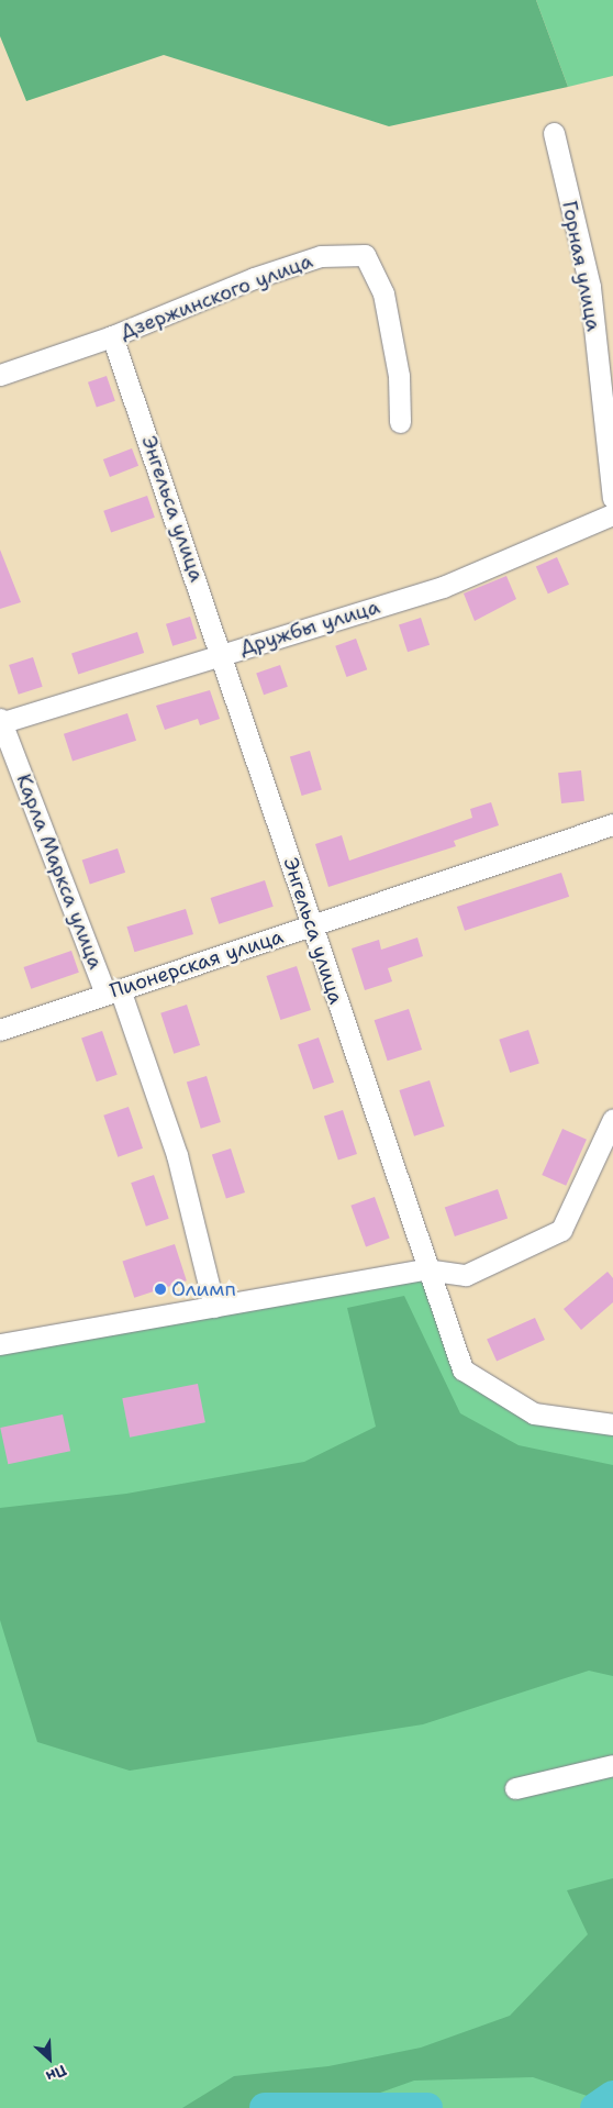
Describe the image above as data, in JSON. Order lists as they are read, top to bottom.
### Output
{
  "streets": {
    "street": [
      "Горная улица",
      "Дзержинского улица",
      "Энгельса улица",
      "Дружбы улица",
      "Карла Маркса улица",
      "Пионерская улица"
    ]
  },
  "crossings": [
    ["Дзержинского улица", "Энгельса улица"],
    ["Энгельса улица", "Дружбы улица"],
    ["Энгельса улица", "Пионерская улица"],
    ["Дружбы улица", "Карла Маркса улица"],
    ["Карла Маркса улица", "Пионерская улица"]
  ],
  "places": ["Олимп"],
  "north": "bottom right"
}
